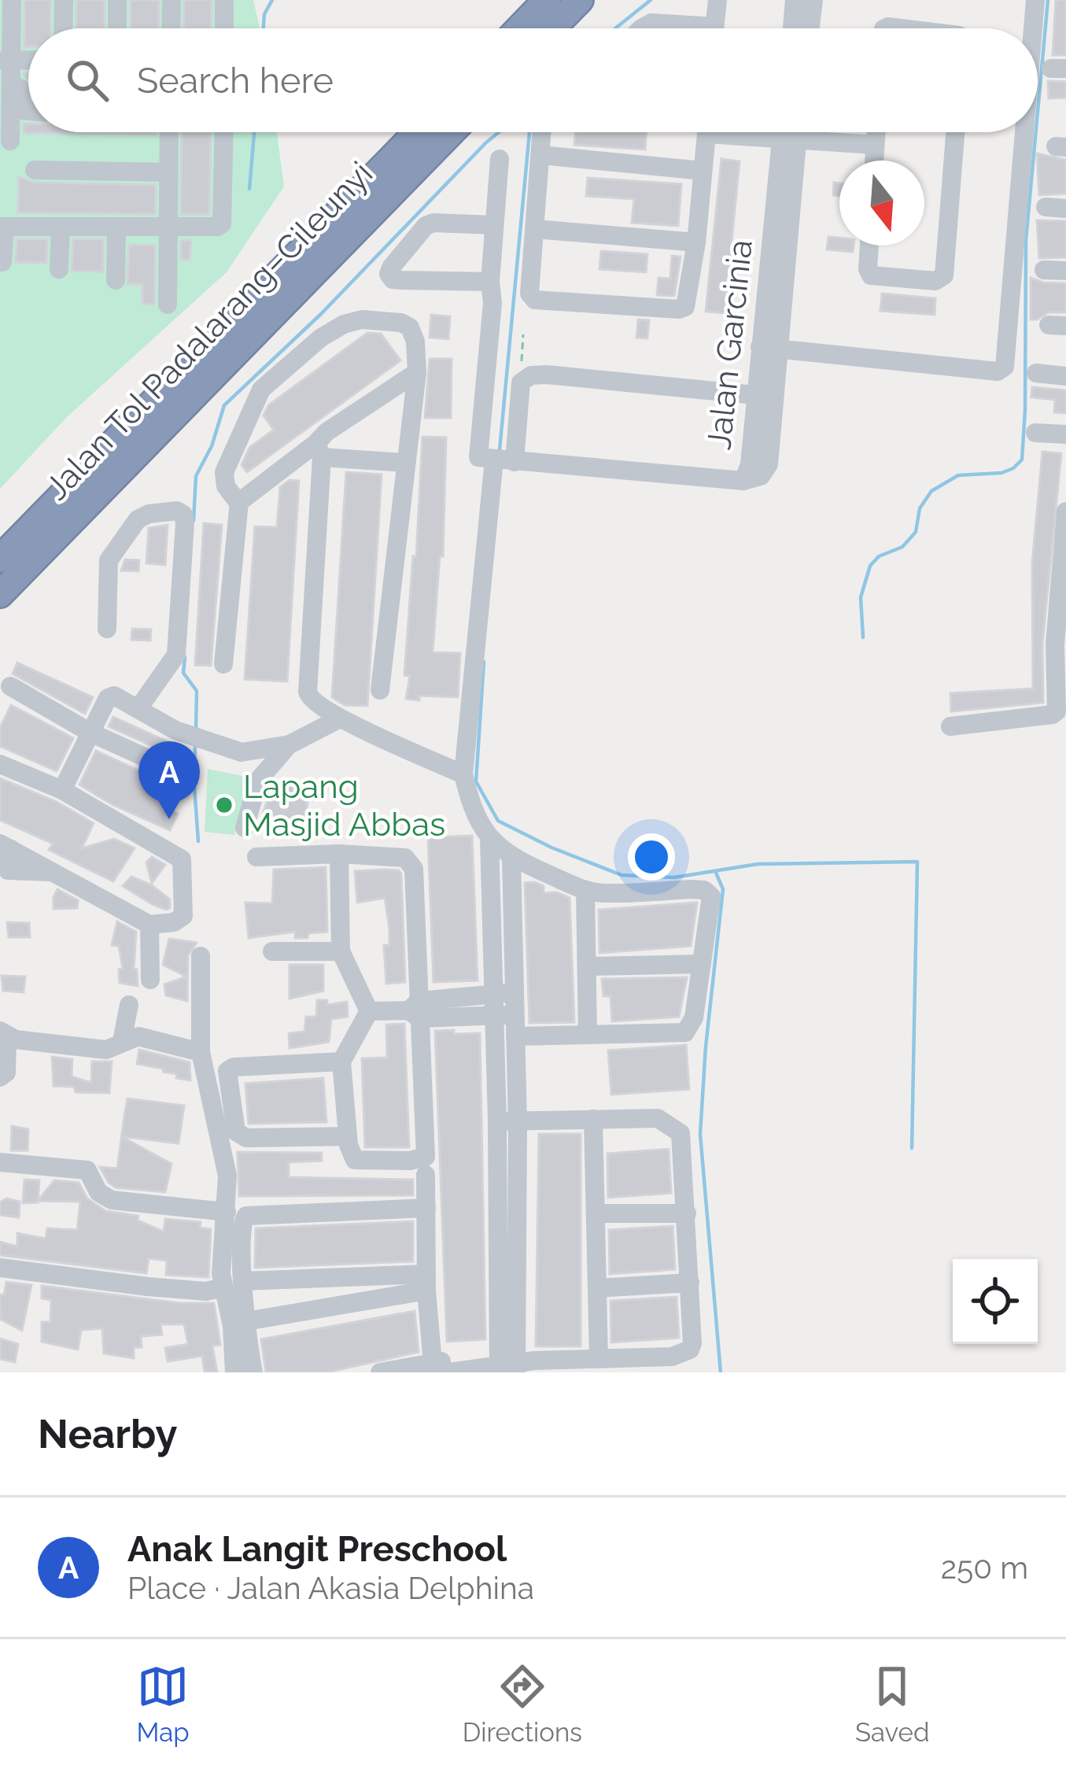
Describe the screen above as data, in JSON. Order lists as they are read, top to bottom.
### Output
{
  "streets": {
    "highway": ["Jalan Tol Padalarang–Cileunyi"],
    "street": ["Jalan Garcinia"]
  },
  "places": ["Lapang Masjid Abbas"],
  "north": "bottom",
  "page": {
    "search": "Search here",
    "pins": "A",
    "heading": "Nearby",
    "list": [
      {
        "mark": "A",
        "name": "Anak Langit Preschool",
        "note": "Place · Jalan Akasia Delphina",
        "value": "250 m"
      }
    ],
    "nav": ["Map", "Directions", "Saved"]
  }
}
